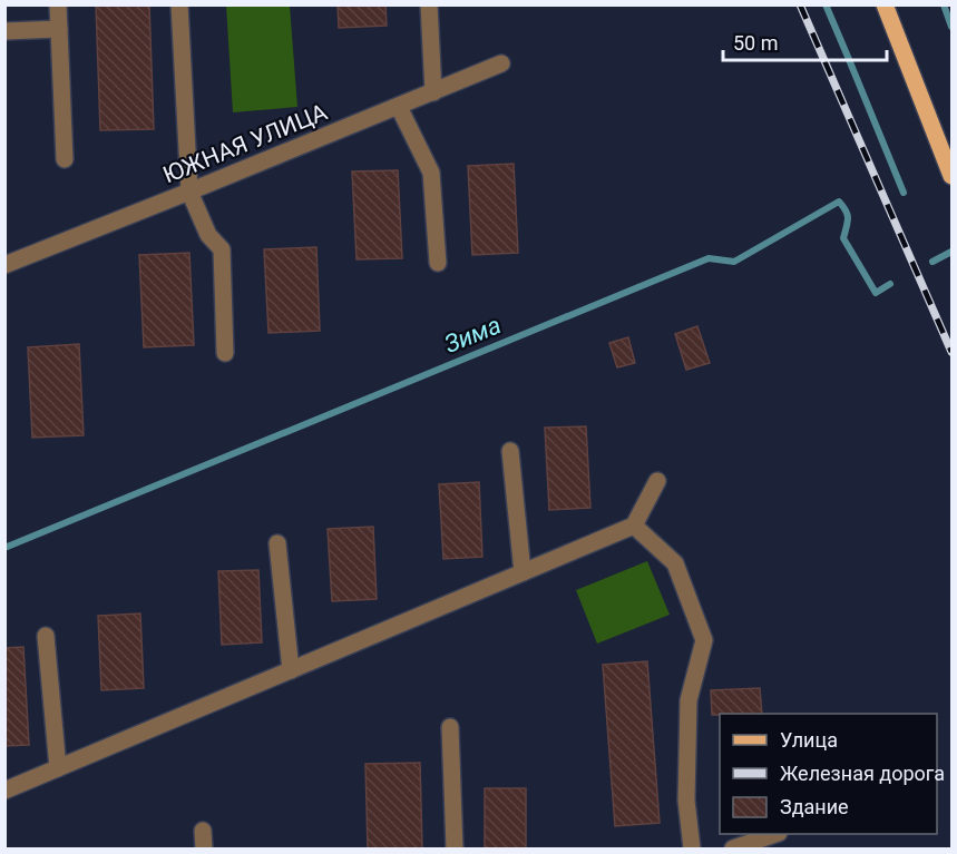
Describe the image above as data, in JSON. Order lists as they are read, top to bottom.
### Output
{
  "streets": {
    "street": ["ЮЖНАЯ УЛИЦА"]
  },
  "water": ["Зима"],
  "legend": ["Улица", "Железная дорога", "Здание"],
  "scale_bar": "50 m"
}
